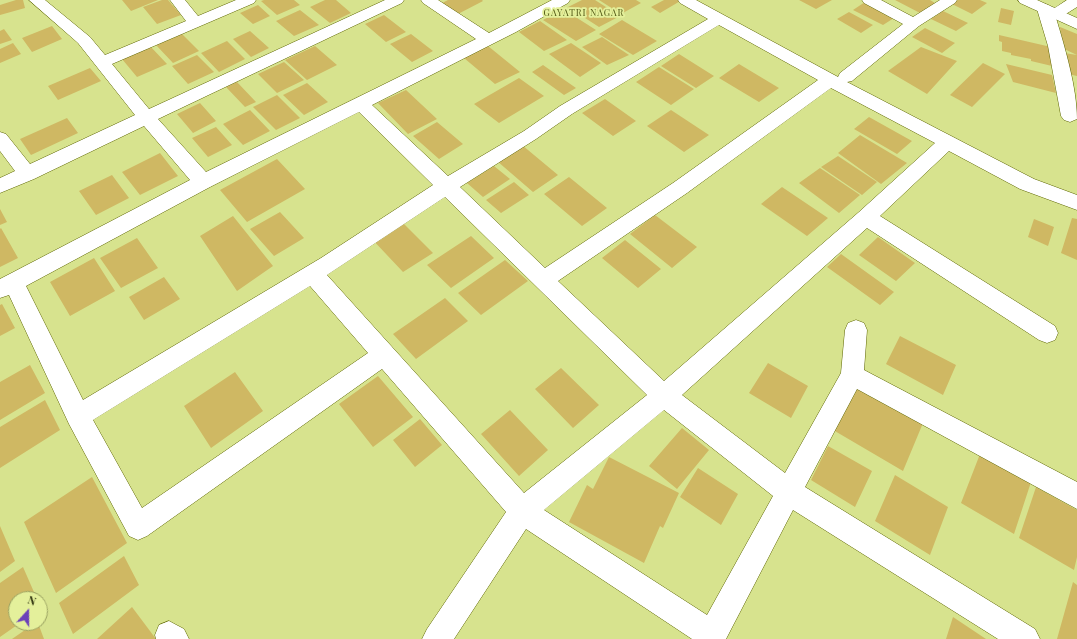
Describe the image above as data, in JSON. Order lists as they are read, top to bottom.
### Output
{
  "districts": ["GAYATRI NAGAR"],
  "north": "top"
}
